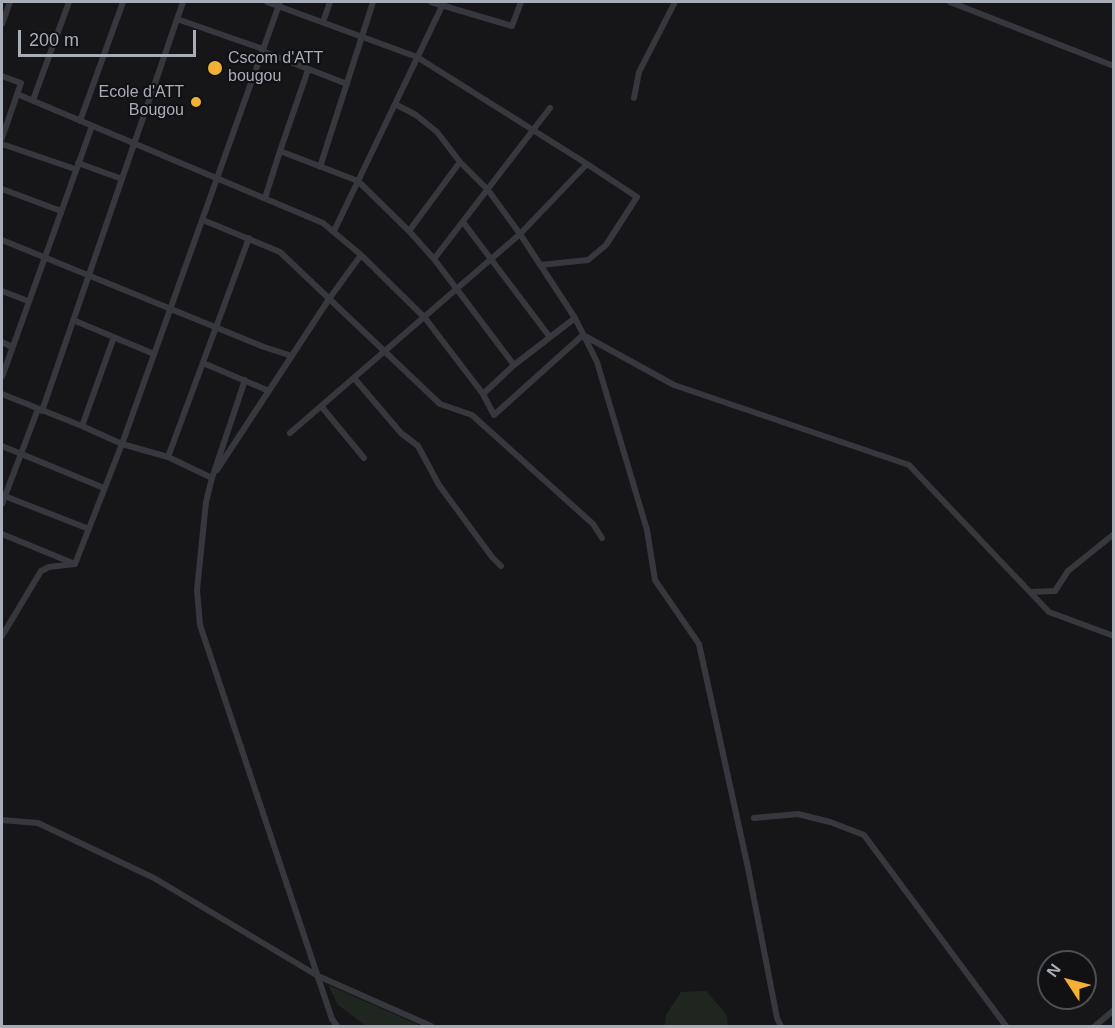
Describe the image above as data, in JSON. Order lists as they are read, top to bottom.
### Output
{
  "places": ["Cscom d'ATT bougou", "Ecole d'ATT Bougou"],
  "scale_bar": "200 m",
  "north": "top left"
}
